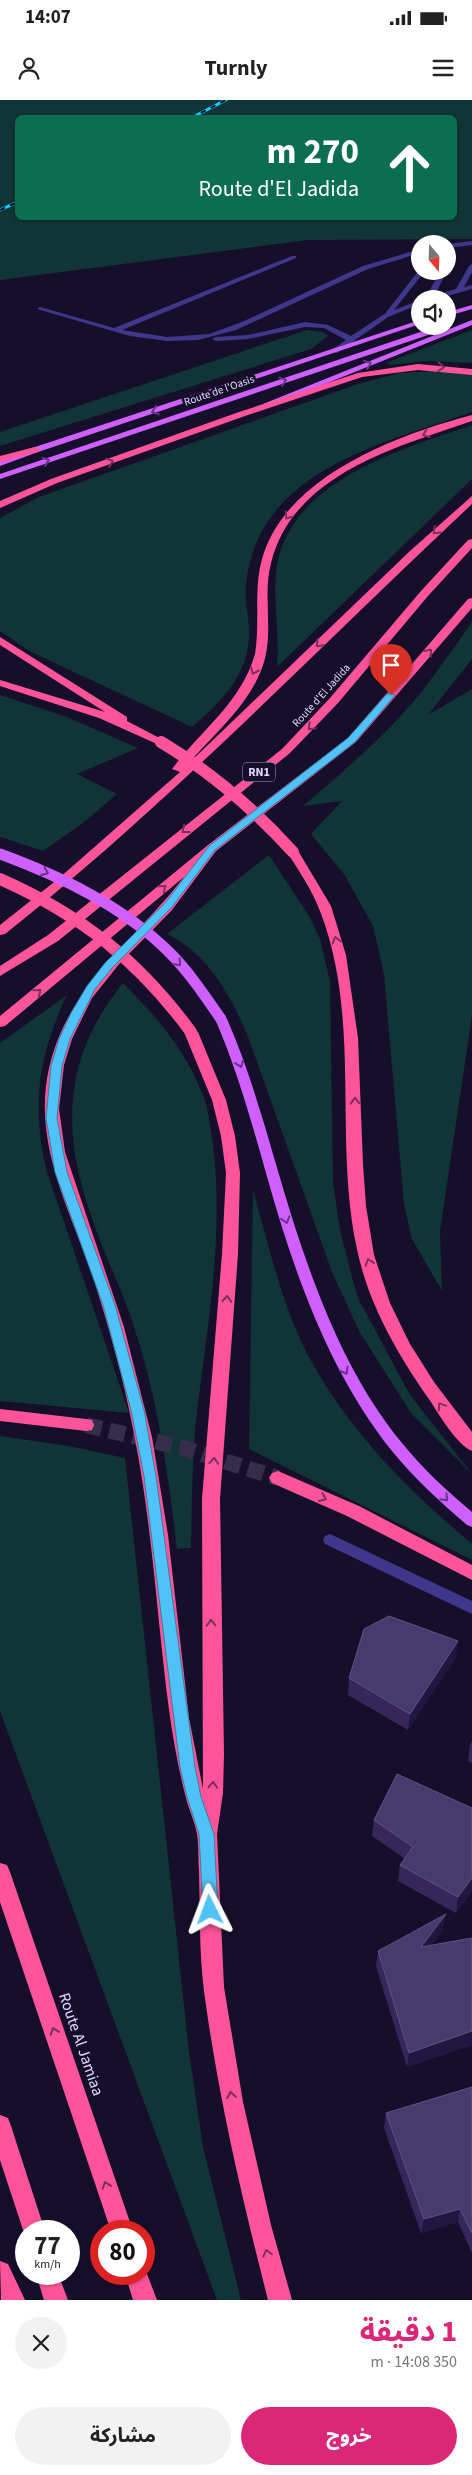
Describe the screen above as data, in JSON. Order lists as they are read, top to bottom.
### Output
{
  "streets": {
    "highway": ["Route d'El Jadida", "RN1", "Route Al Jamiaa"],
    "main road": ["Route de l'Oasis"]
  },
  "one_way": ["Route Al Jamiaa"],
  "north": "bottom",
  "page": {
    "status": "14:07",
    "header": "Turnly",
    "turn": ["270 m", "Route d'El Jadida"],
    "speed": "77 km/h",
    "limit": "80",
    "heading": ["1 دقيقة", "350 m · 14:08"],
    "buttons": ["خروج", "مشاركة"]
  }
}
